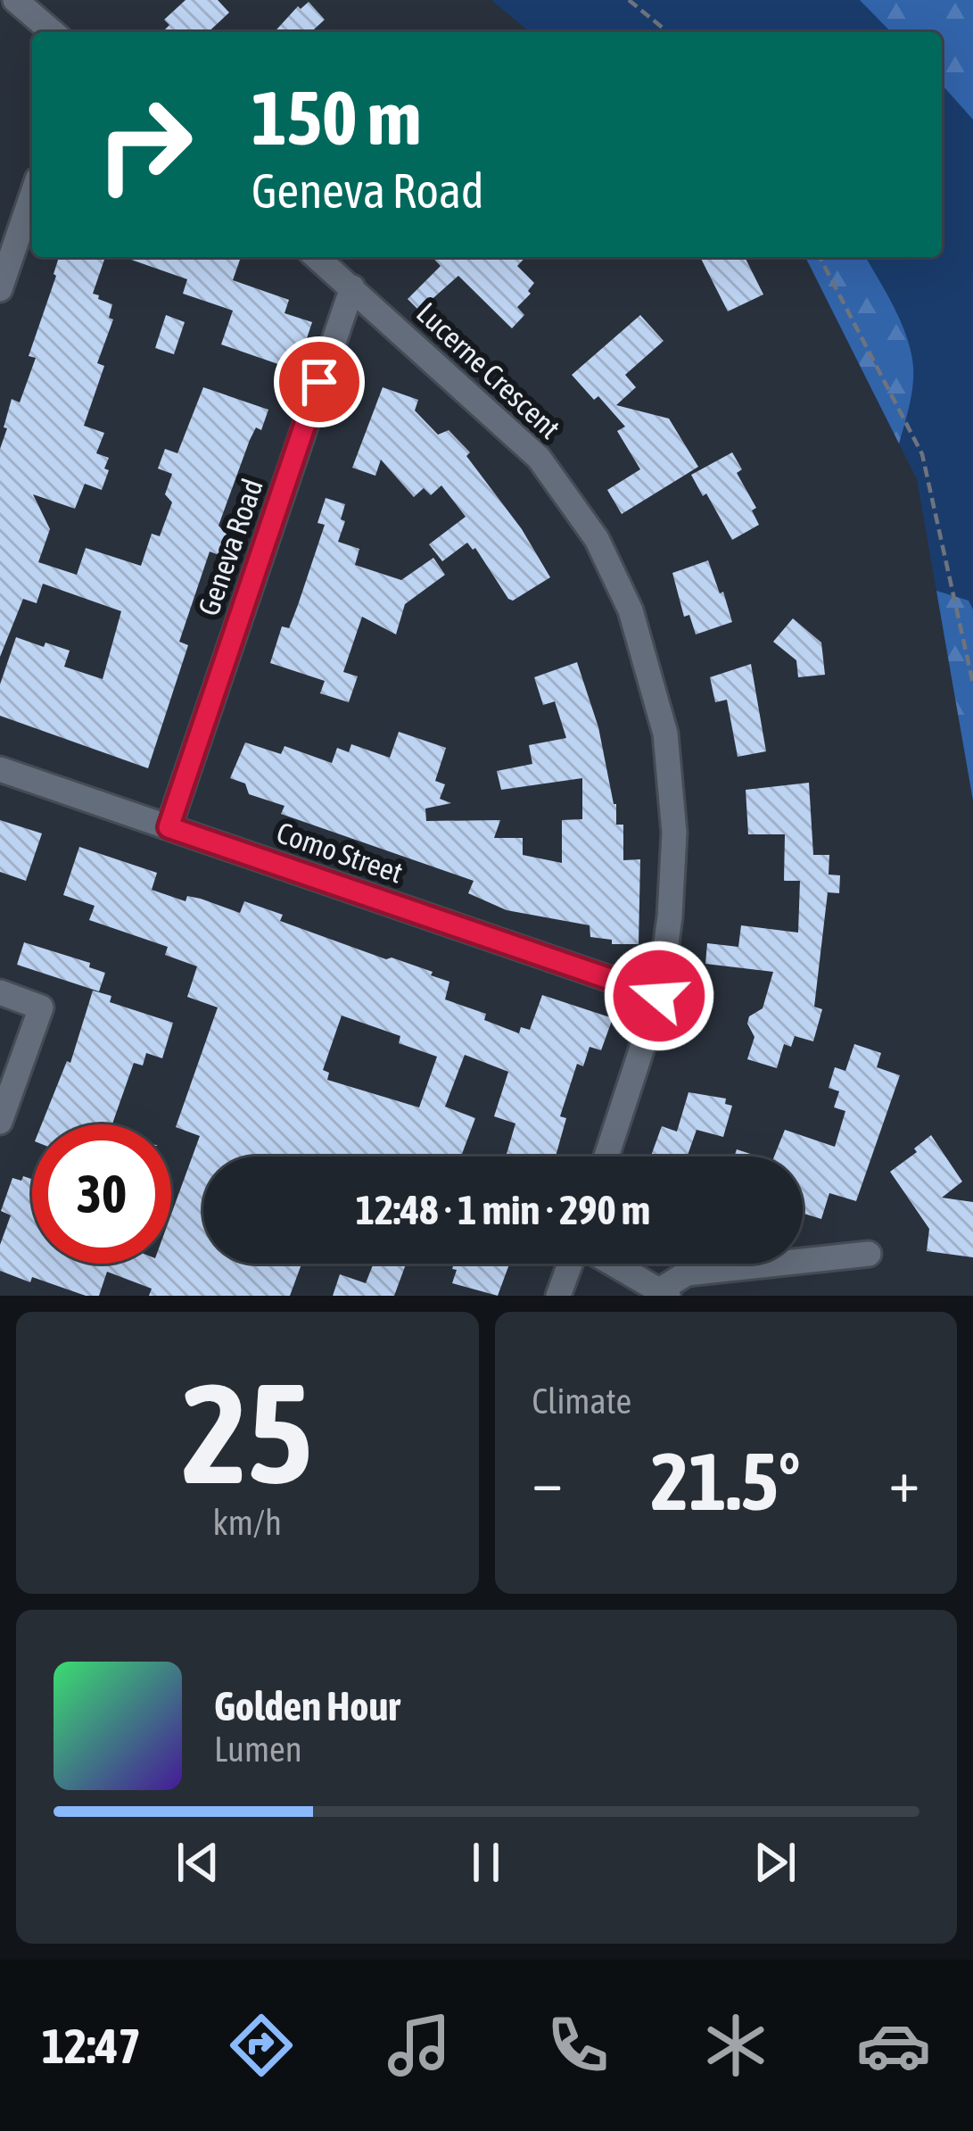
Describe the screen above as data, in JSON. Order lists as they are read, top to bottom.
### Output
{
  "streets": {
    "street": ["Lucerne Crescent", "Geneva Road", "Como Street"]
  },
  "crossings": [
    ["Lucerne Crescent", "Geneva Road"],
    ["Lucerne Crescent", "Como Street"],
    ["Geneva Road", "Como Street"]
  ],
  "page": {
    "turn": ["150 m", "Geneva Road"],
    "limit": "30",
    "trip": "12:48 · 1 min · 290 m",
    "tile": [
      ["25", "km/h"],
      "Climate"
    ],
    "heat": ["−", "21.5°", "+"],
    "song": ["Golden Hour", "Lumen"],
    "tabs": "12:47"
  }
}
